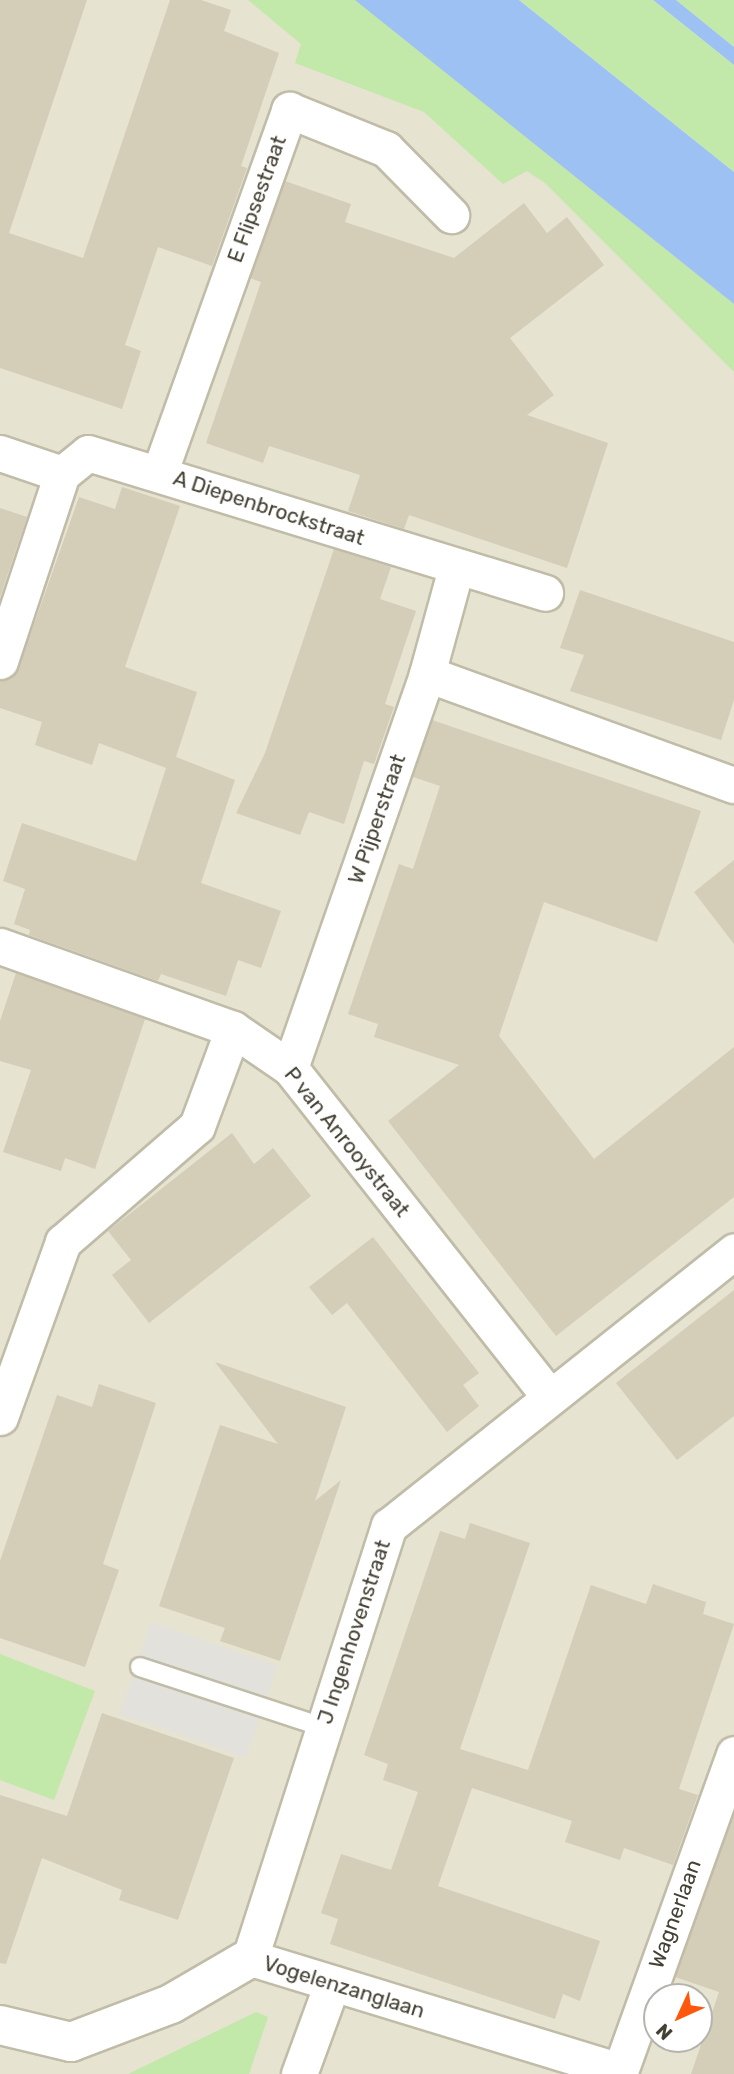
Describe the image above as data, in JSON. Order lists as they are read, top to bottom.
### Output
{
  "streets": {
    "street": [
      "E Flipsestraat",
      "A Diepenbrockstraat",
      "W Pijperstraat",
      "P van Anrooystraat",
      "J Ingenhovenstraat",
      "Wagnerlaan",
      "Vogelenzanglaan"
    ]
  },
  "crossings": [
    ["E Flipsestraat", "A Diepenbrockstraat"],
    ["A Diepenbrockstraat", "W Pijperstraat"],
    ["W Pijperstraat", "P van Anrooystraat"],
    ["P van Anrooystraat", "J Ingenhovenstraat"],
    ["J Ingenhovenstraat", "Vogelenzanglaan"],
    ["Wagnerlaan", "Vogelenzanglaan"]
  ],
  "north": "bottom left"
}
